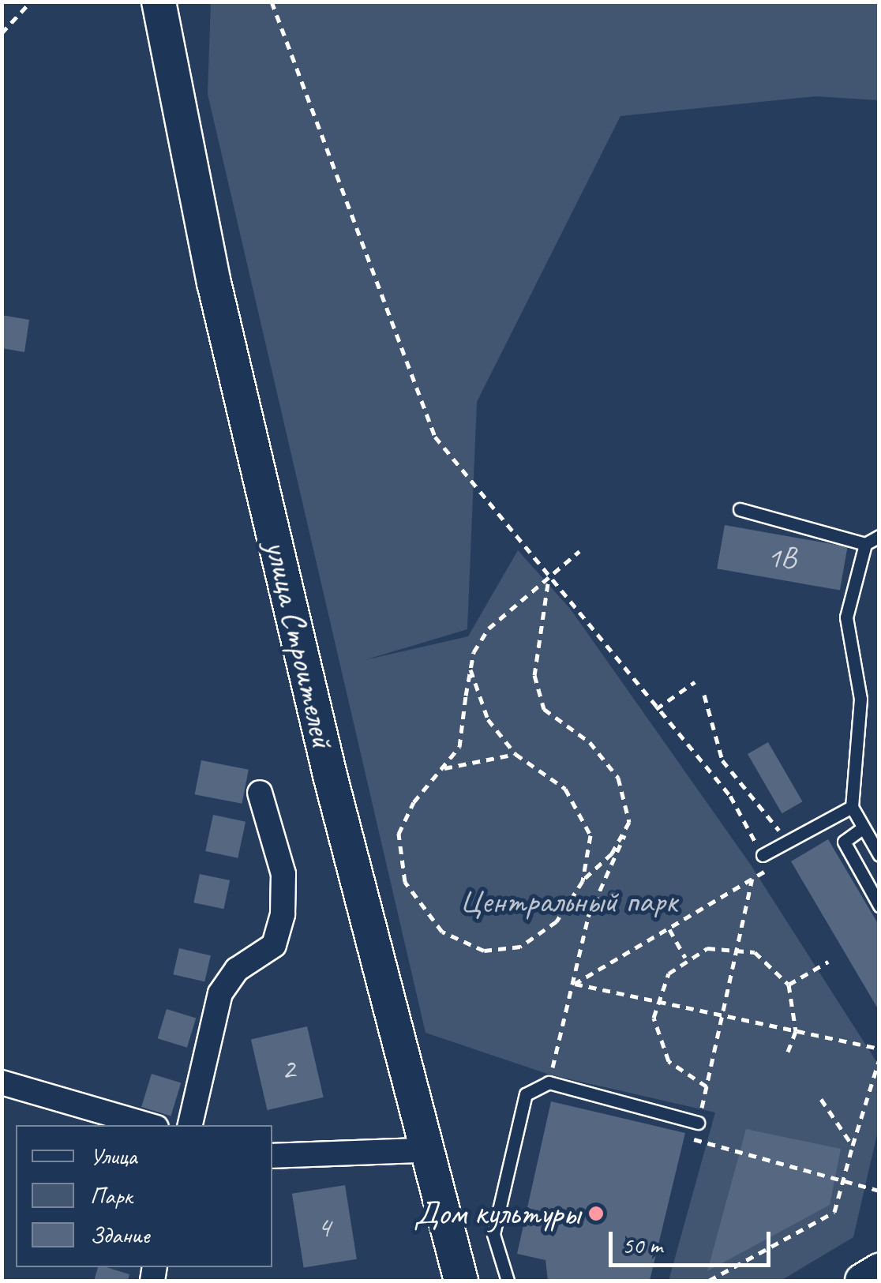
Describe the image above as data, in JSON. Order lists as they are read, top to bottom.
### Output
{
  "streets": {
    "main road": ["улица Строителей"]
  },
  "parks": ["Центральный парк"],
  "places": ["Дом культуры"],
  "house_numbers": ["1В", "2", "4"],
  "legend": ["Улица", "Парк", "Здание"],
  "scale_bar": "50 m"
}
